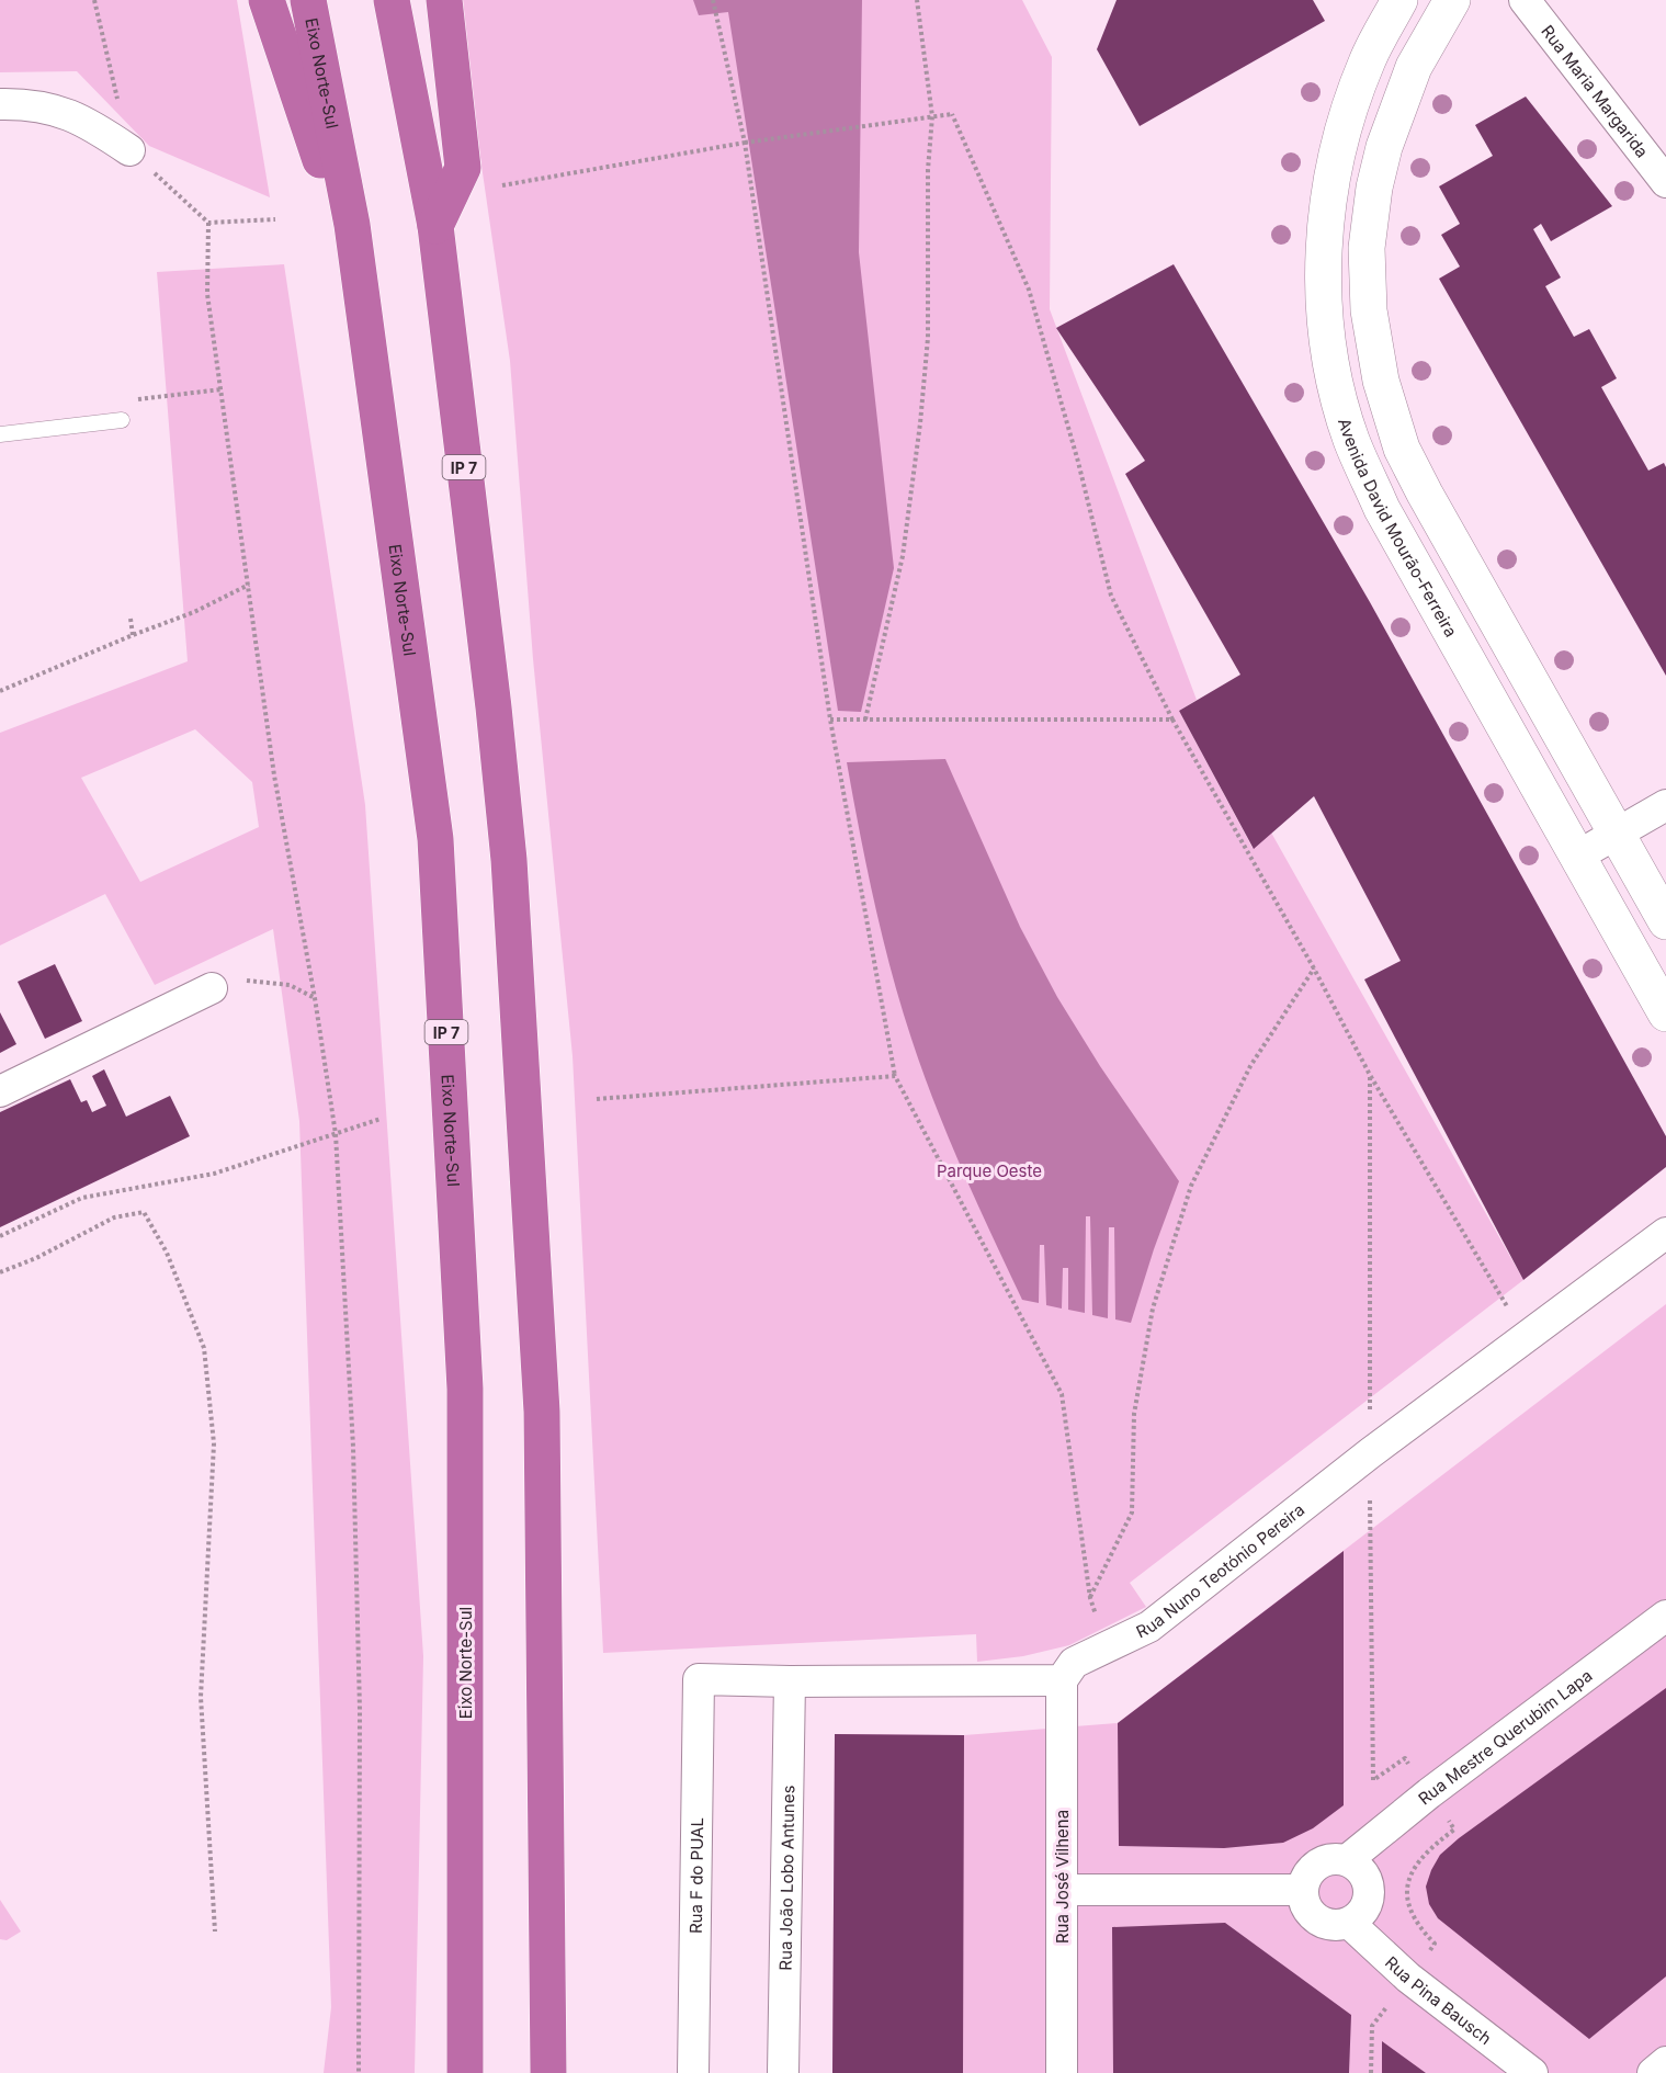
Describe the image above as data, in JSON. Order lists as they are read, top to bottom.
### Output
{
  "streets": {
    "highway": ["Eixo Norte-Sul", "IP 7"],
    "street": [
      "Rua Maria Margarida",
      "Avenida David Mourão-Ferreira",
      "Rua Nuno Teotónio Pereira",
      "Rua Mestre Querubim Lapa",
      "Rua F do PUAL",
      "Rua João Lobo Antunes",
      "Rua José Vilhena",
      "Rua Pina Bausch"
    ]
  },
  "crossings": [
    ["Rua Nuno Teotónio Pereira", "Rua José Vilhena"],
    ["Rua Mestre Querubim Lapa", "Rua Pina Bausch"],
    ["Rua F do PUAL", "Rua João Lobo Antunes"]
  ],
  "parks": ["Parque Oeste"]
}
